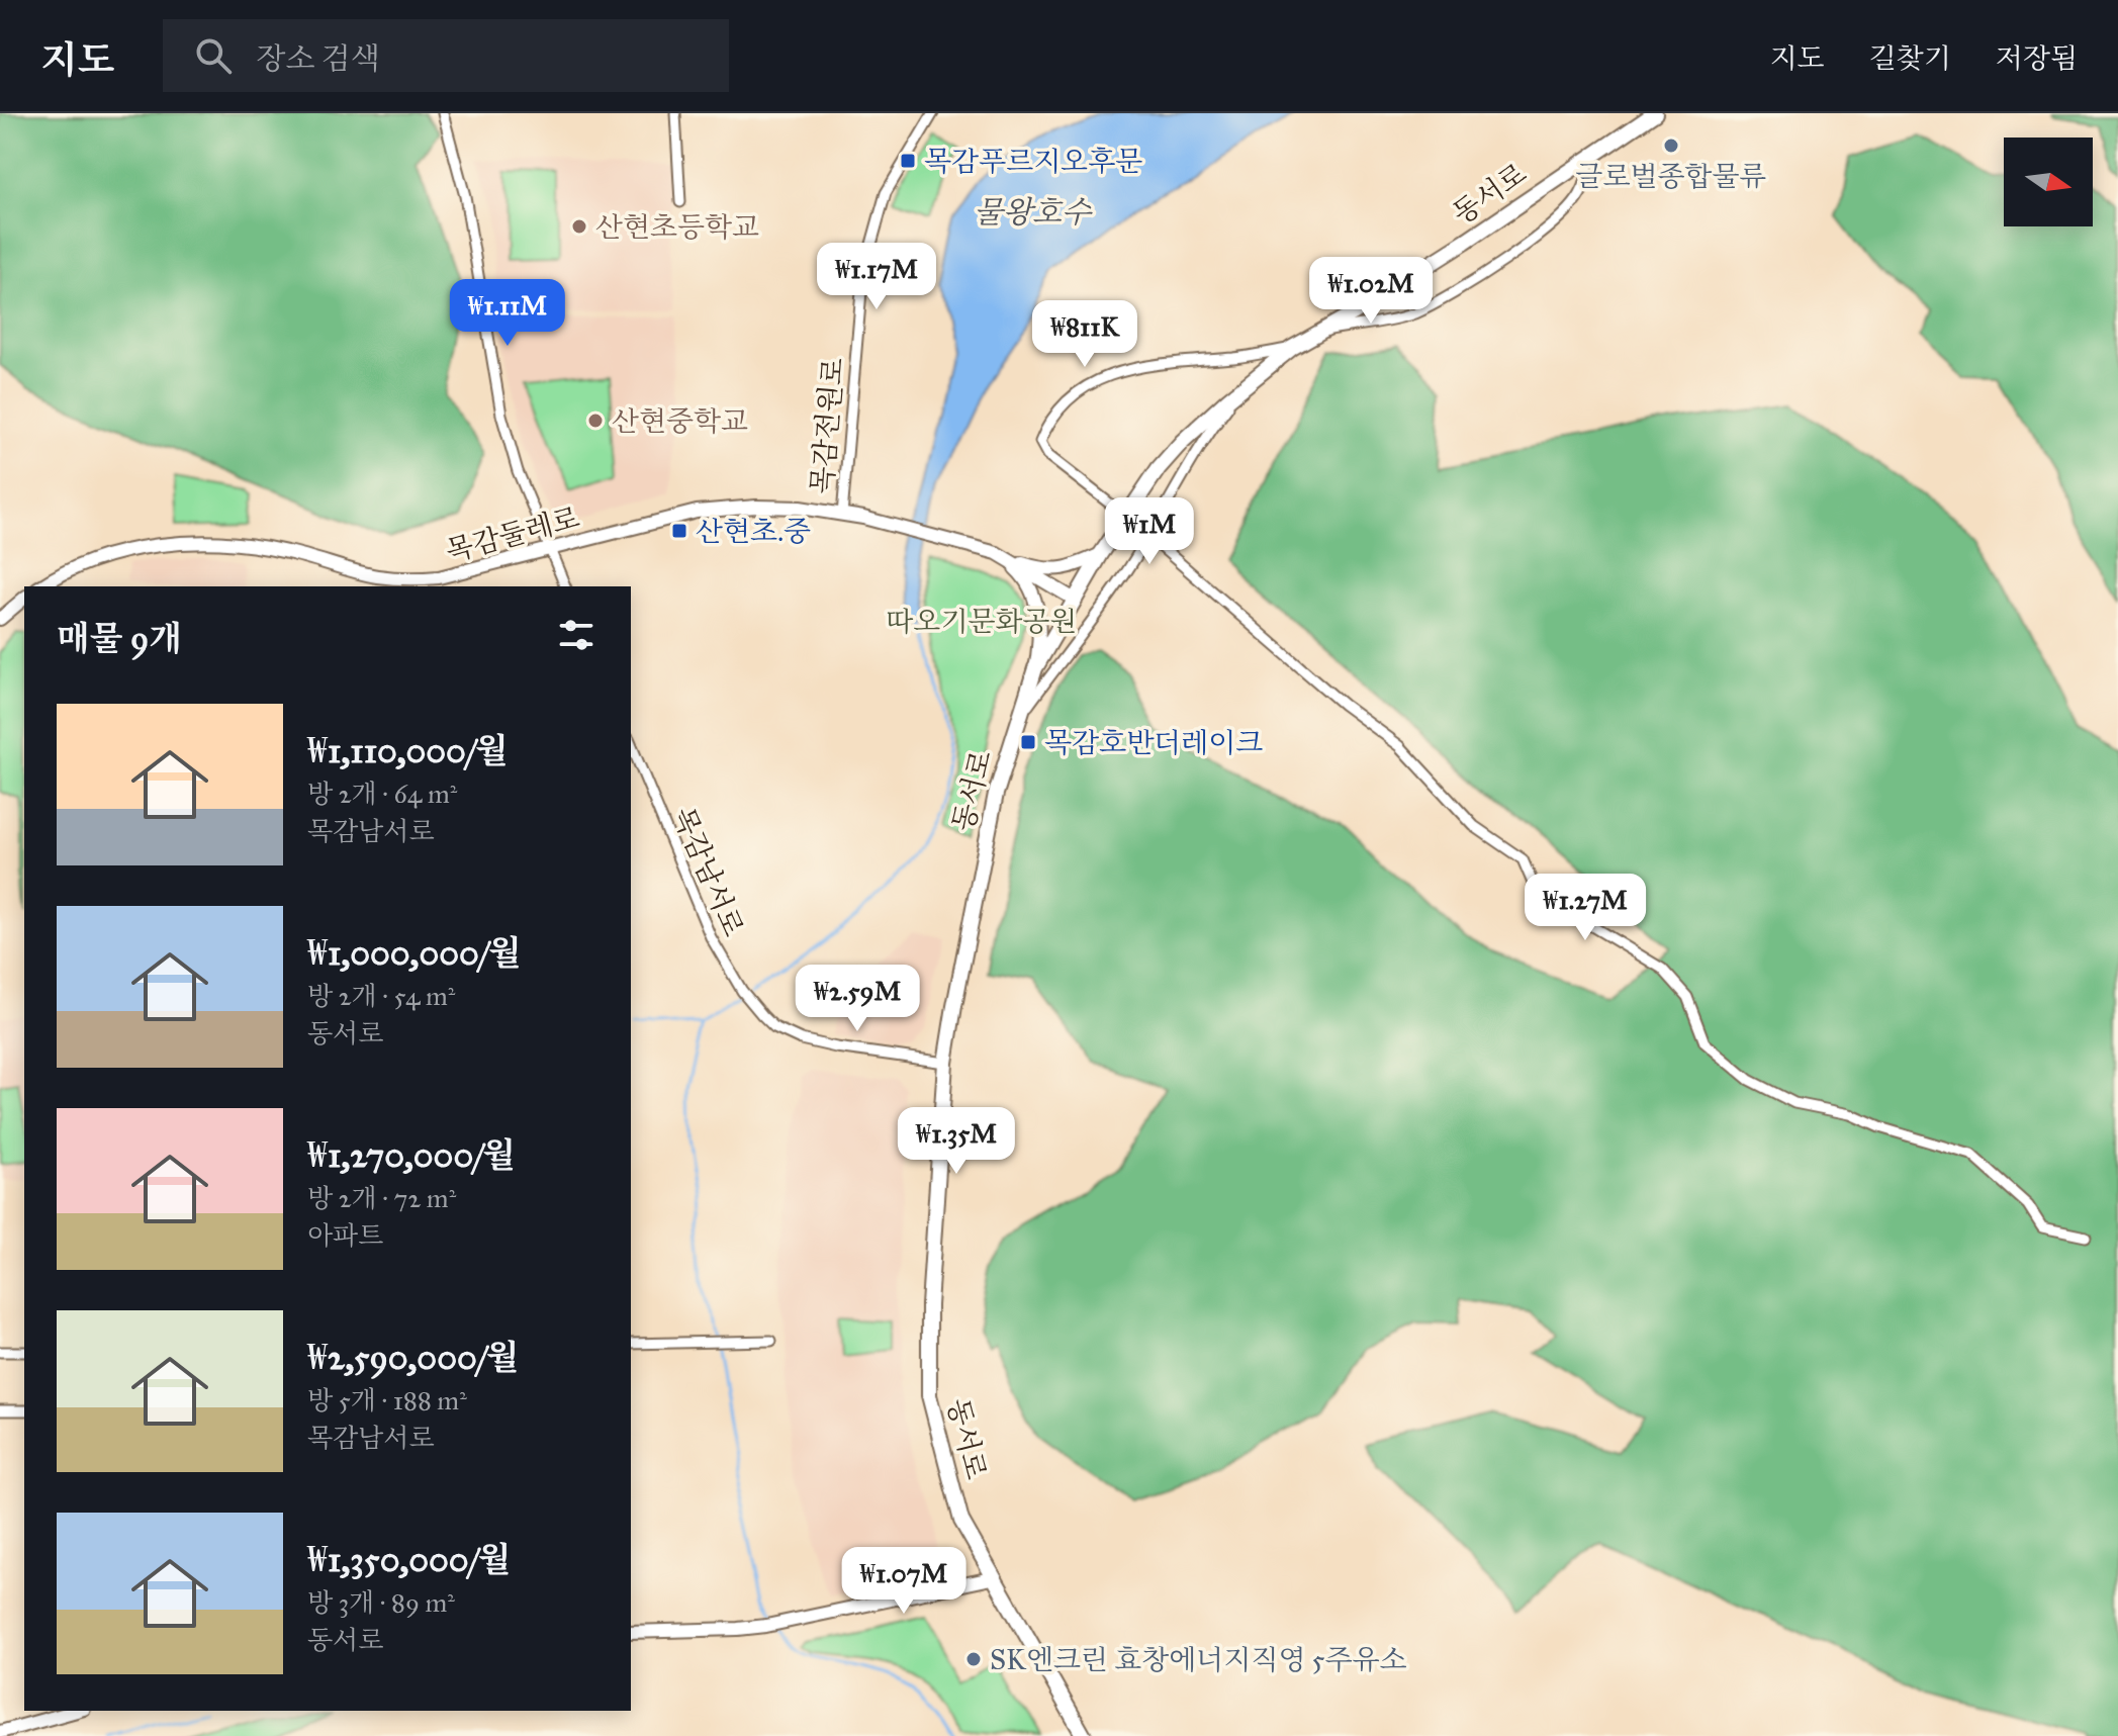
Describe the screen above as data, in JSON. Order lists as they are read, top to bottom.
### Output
{
  "streets": {
    "main road": ["동서로"],
    "street": ["목감전원로", "목감둘레로", "목감남서로"]
  },
  "crossings": [
    ["동서로", "목감남서로"],
    ["목감전원로", "목감둘레로"]
  ],
  "water": ["물왕호수"],
  "parks": ["따오기문화공원"],
  "places": {
    "other": [
      "글로벌종합물류",
      "산현초등학교",
      "산현중학교",
      "SK엔크린 효창에너지직영 5주유소"
    ],
    "transit": ["목감푸르지오후문", "산현초.중", "목감호반더레이크"]
  },
  "north": "right",
  "page": {
    "header": "지도",
    "search": "장소 검색",
    "nav": ["지도", "길찾기", "저장됨"],
    "price": [
      "₩1.17M",
      "₩1.02M",
      "₩1.11M",
      "₩811K",
      "₩1M",
      "₩1.27M",
      "₩2.59M",
      "₩1.35M",
      "₩1.07M"
    ],
    "heading": "매물 9개",
    "list": [
      {
        "name": "₩1,110,000/월",
        "note": "방 2개 · 64 m² · 목감남서로"
      },
      {
        "name": "₩1,000,000/월",
        "note": "방 2개 · 54 m² · 동서로"
      },
      {
        "name": "₩1,270,000/월",
        "note": "방 2개 · 72 m² · 아파트"
      },
      {
        "name": "₩2,590,000/월",
        "note": "방 5개 · 188 m² · 목감남서로"
      },
      {
        "name": "₩1,350,000/월",
        "note": "방 3개 · 89 m² · 동서로"
      }
    ]
  }
}
